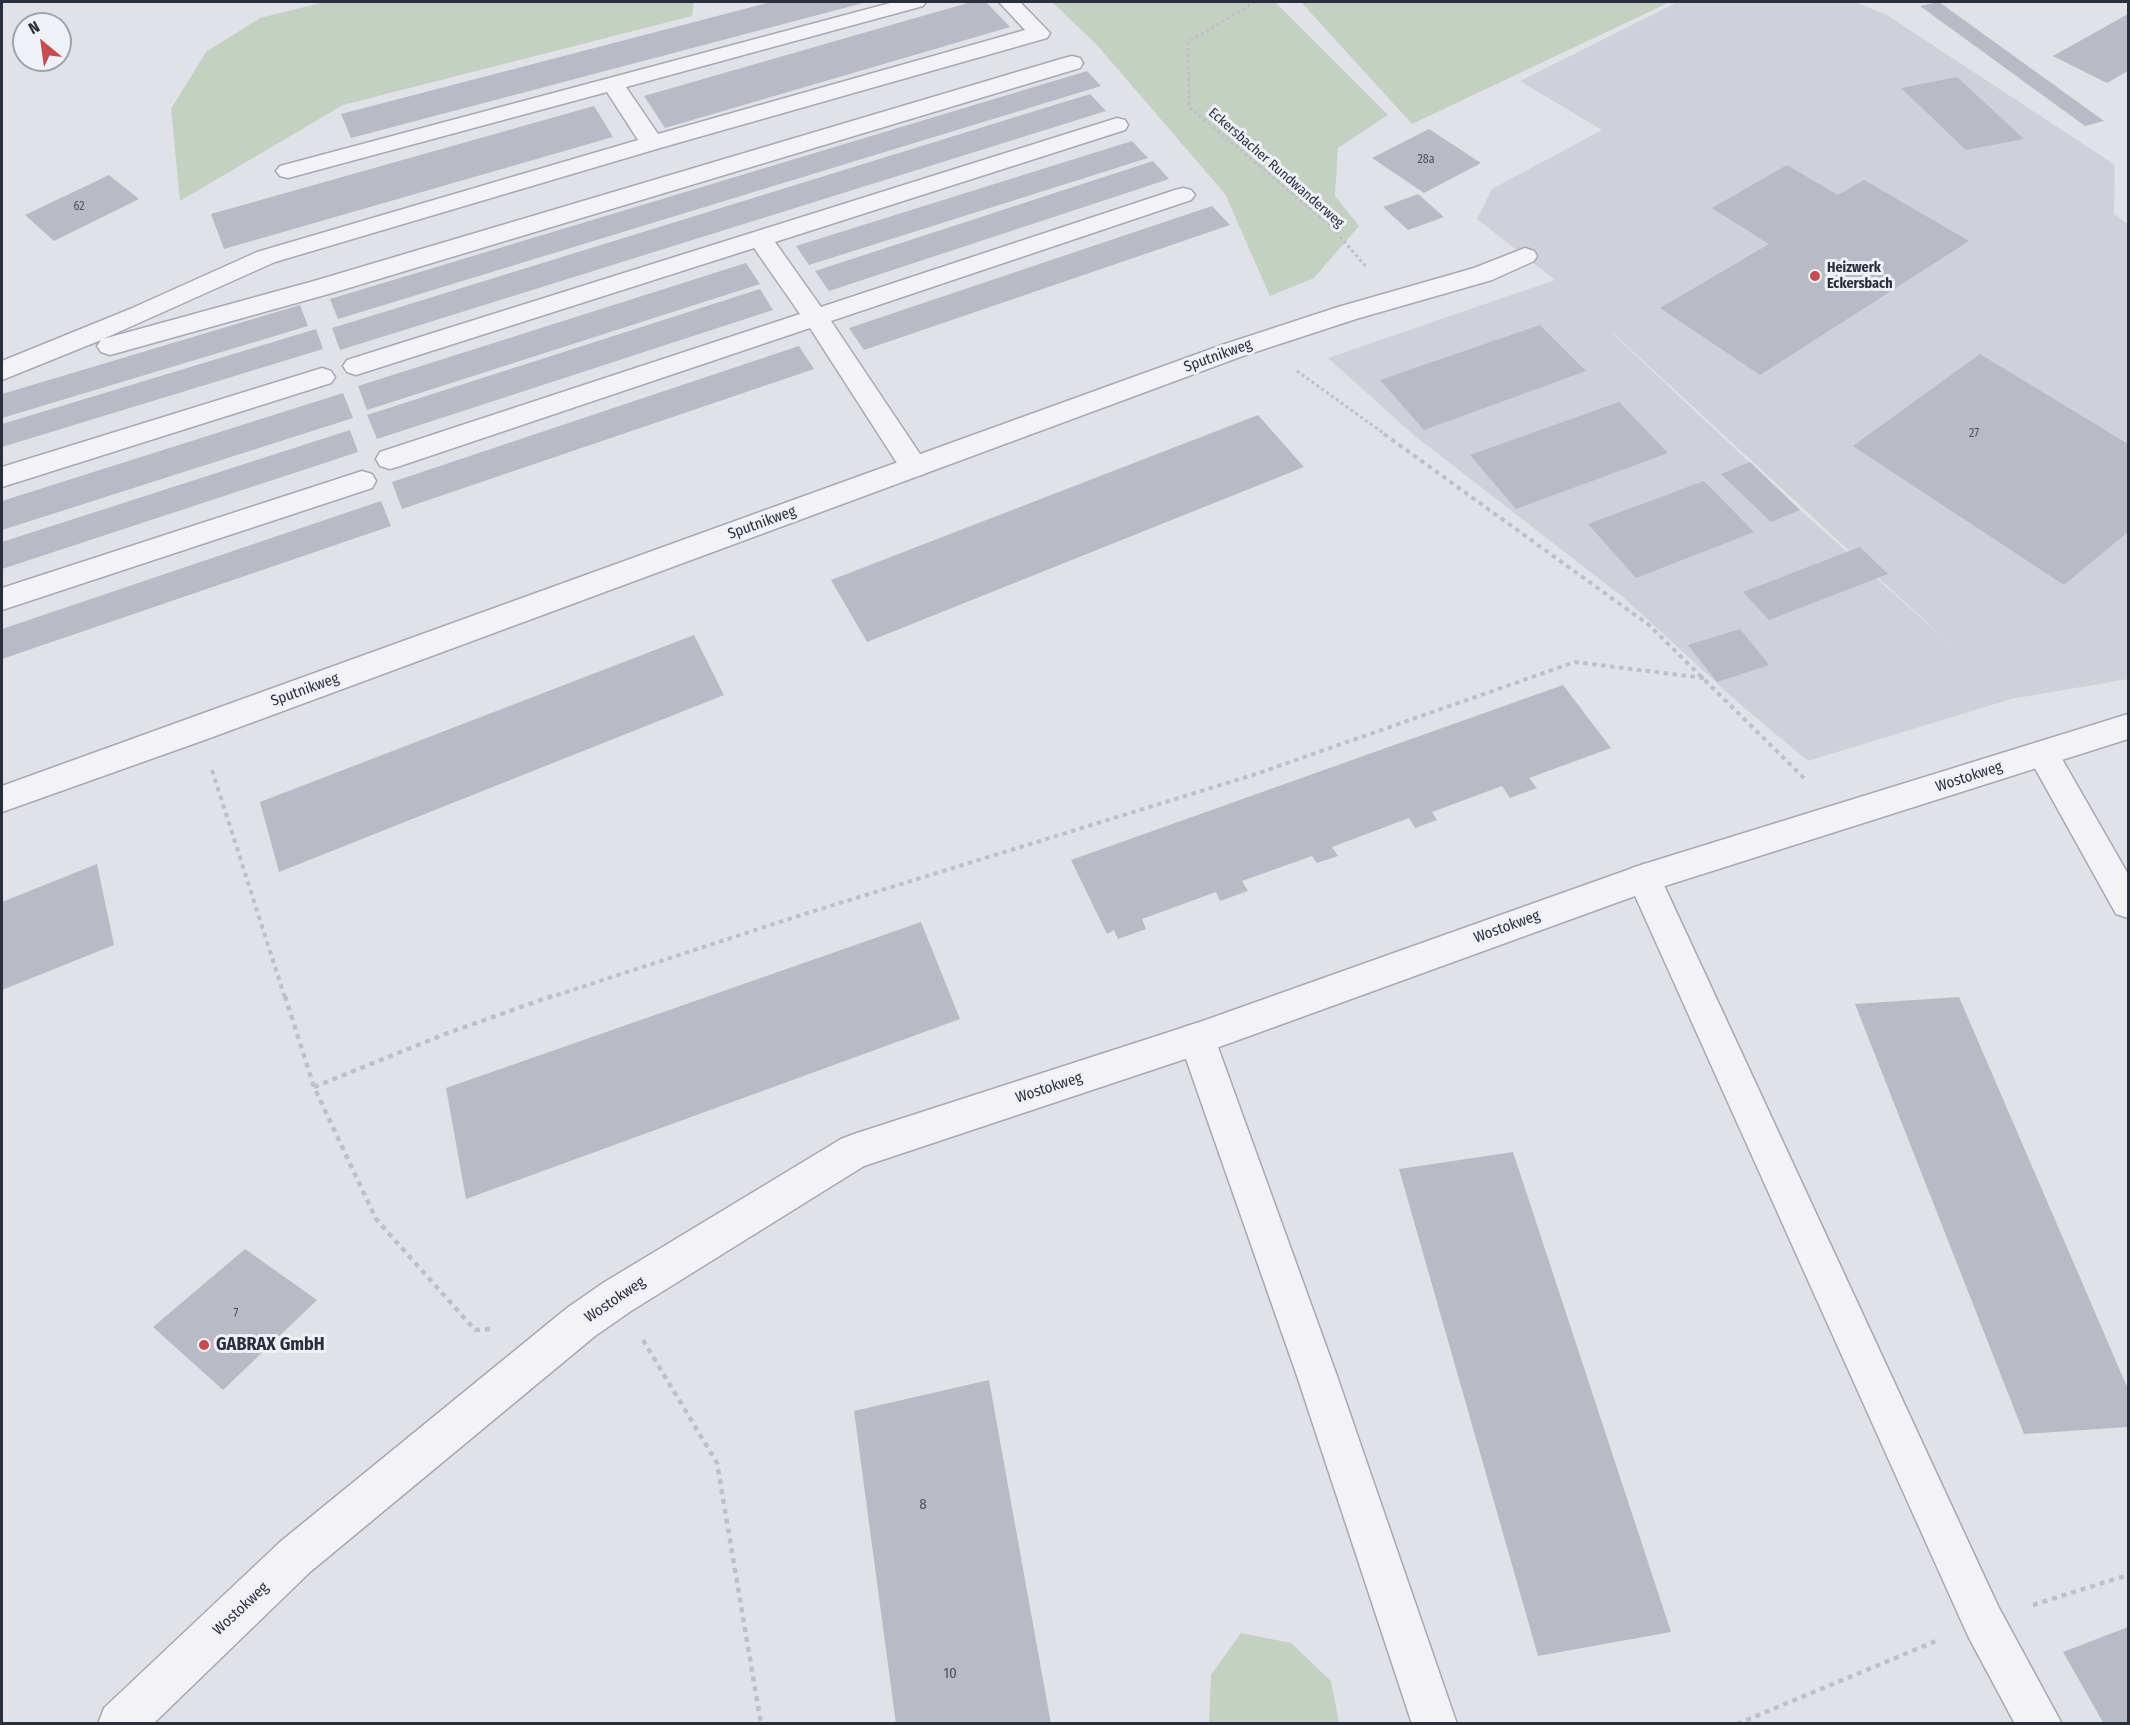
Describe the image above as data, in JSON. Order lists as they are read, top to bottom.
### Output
{
  "streets": {
    "street": ["Sputnikweg", "Wostokweg"],
    "path": ["Eckersbacher Rundwanderweg"]
  },
  "crossings": [
    ["Eckersbacher Rundwanderweg", "Sputnikweg"]
  ],
  "places": ["Heizwerk Eckersbach", "GABRAX GmbH"],
  "house_numbers": [
    "28a",
    "62",
    "27",
    "7",
    "8",
    "10"
  ],
  "north": "top left"
}
